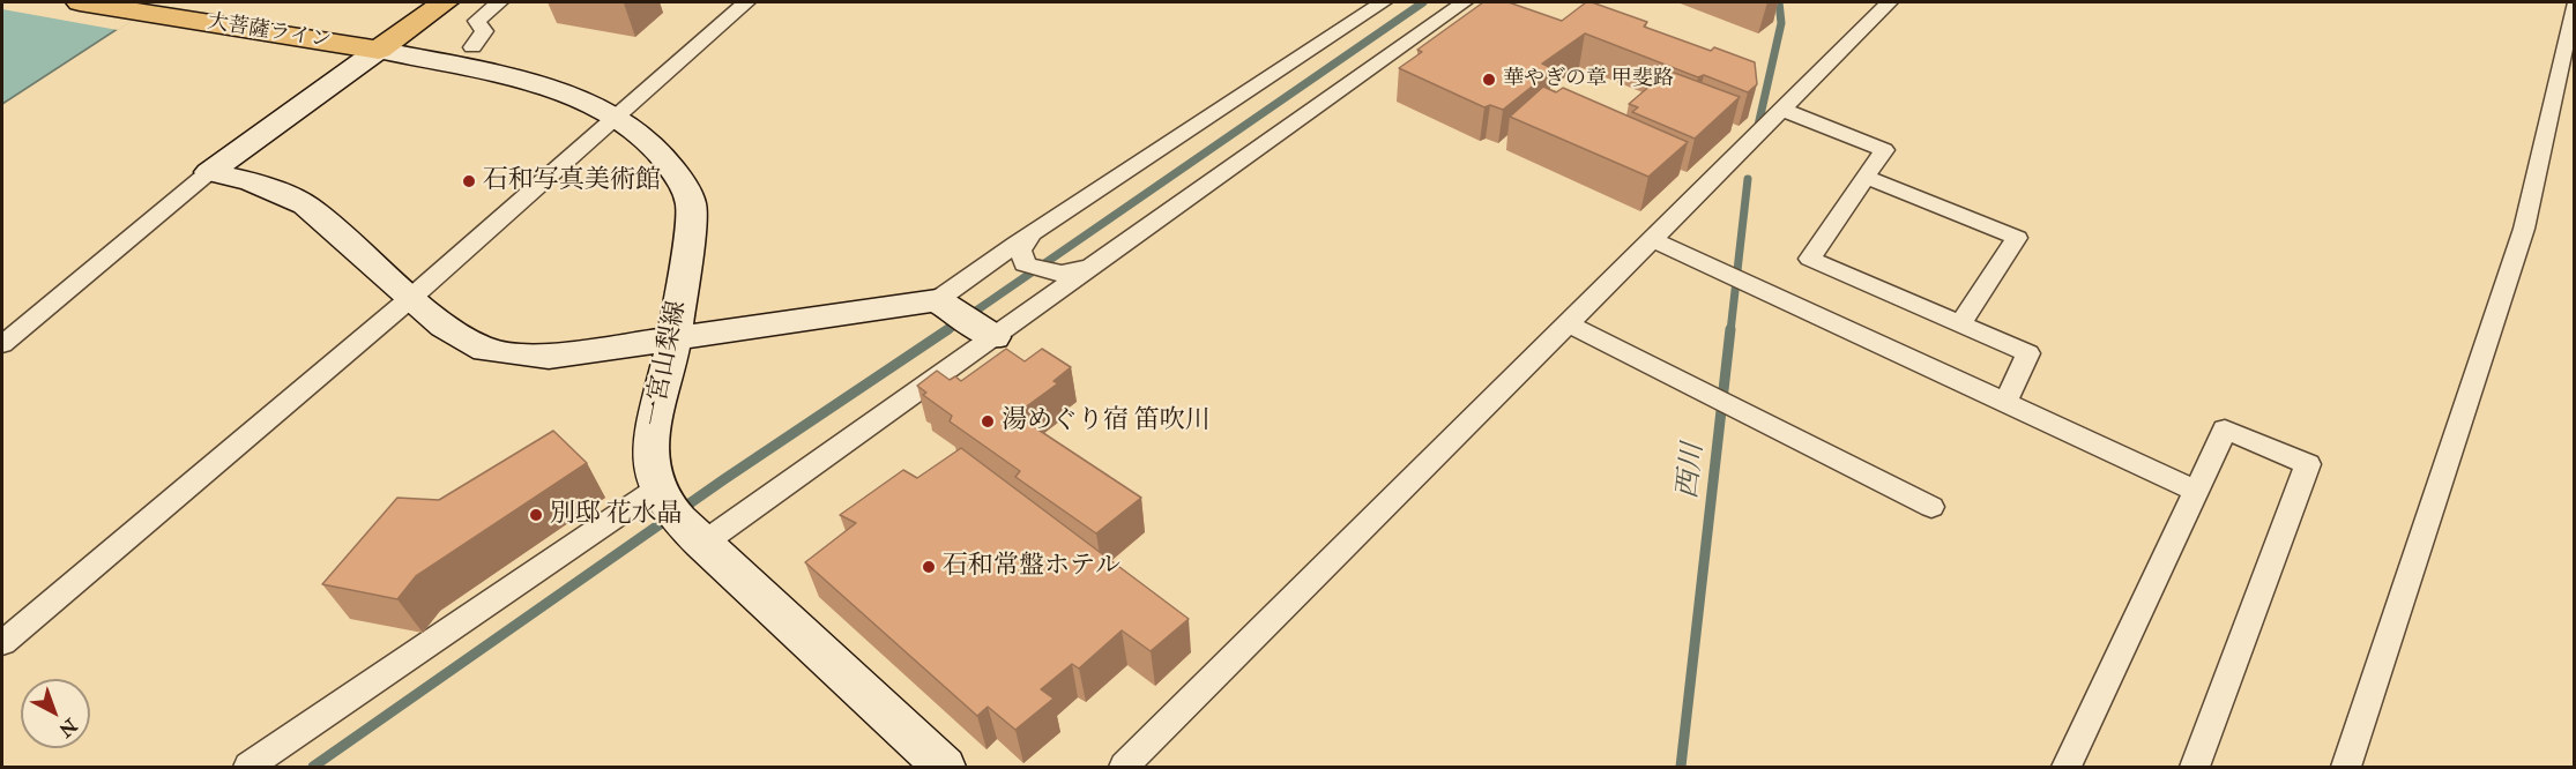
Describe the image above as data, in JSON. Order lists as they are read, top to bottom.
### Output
{
  "streets": {
    "highway": ["大菩薩ライン"],
    "main road": ["一宮山梨線"]
  },
  "crossings": [
    ["大菩薩ライン", "一宮山梨線"]
  ],
  "water": ["西川"],
  "places": [
    "華やぎの章 甲斐路",
    "石和写真美術館",
    "湯めぐり宿 笛吹川",
    "別邸 花水晶",
    "石和常盤ホテル"
  ],
  "north": "bottom right"
}
